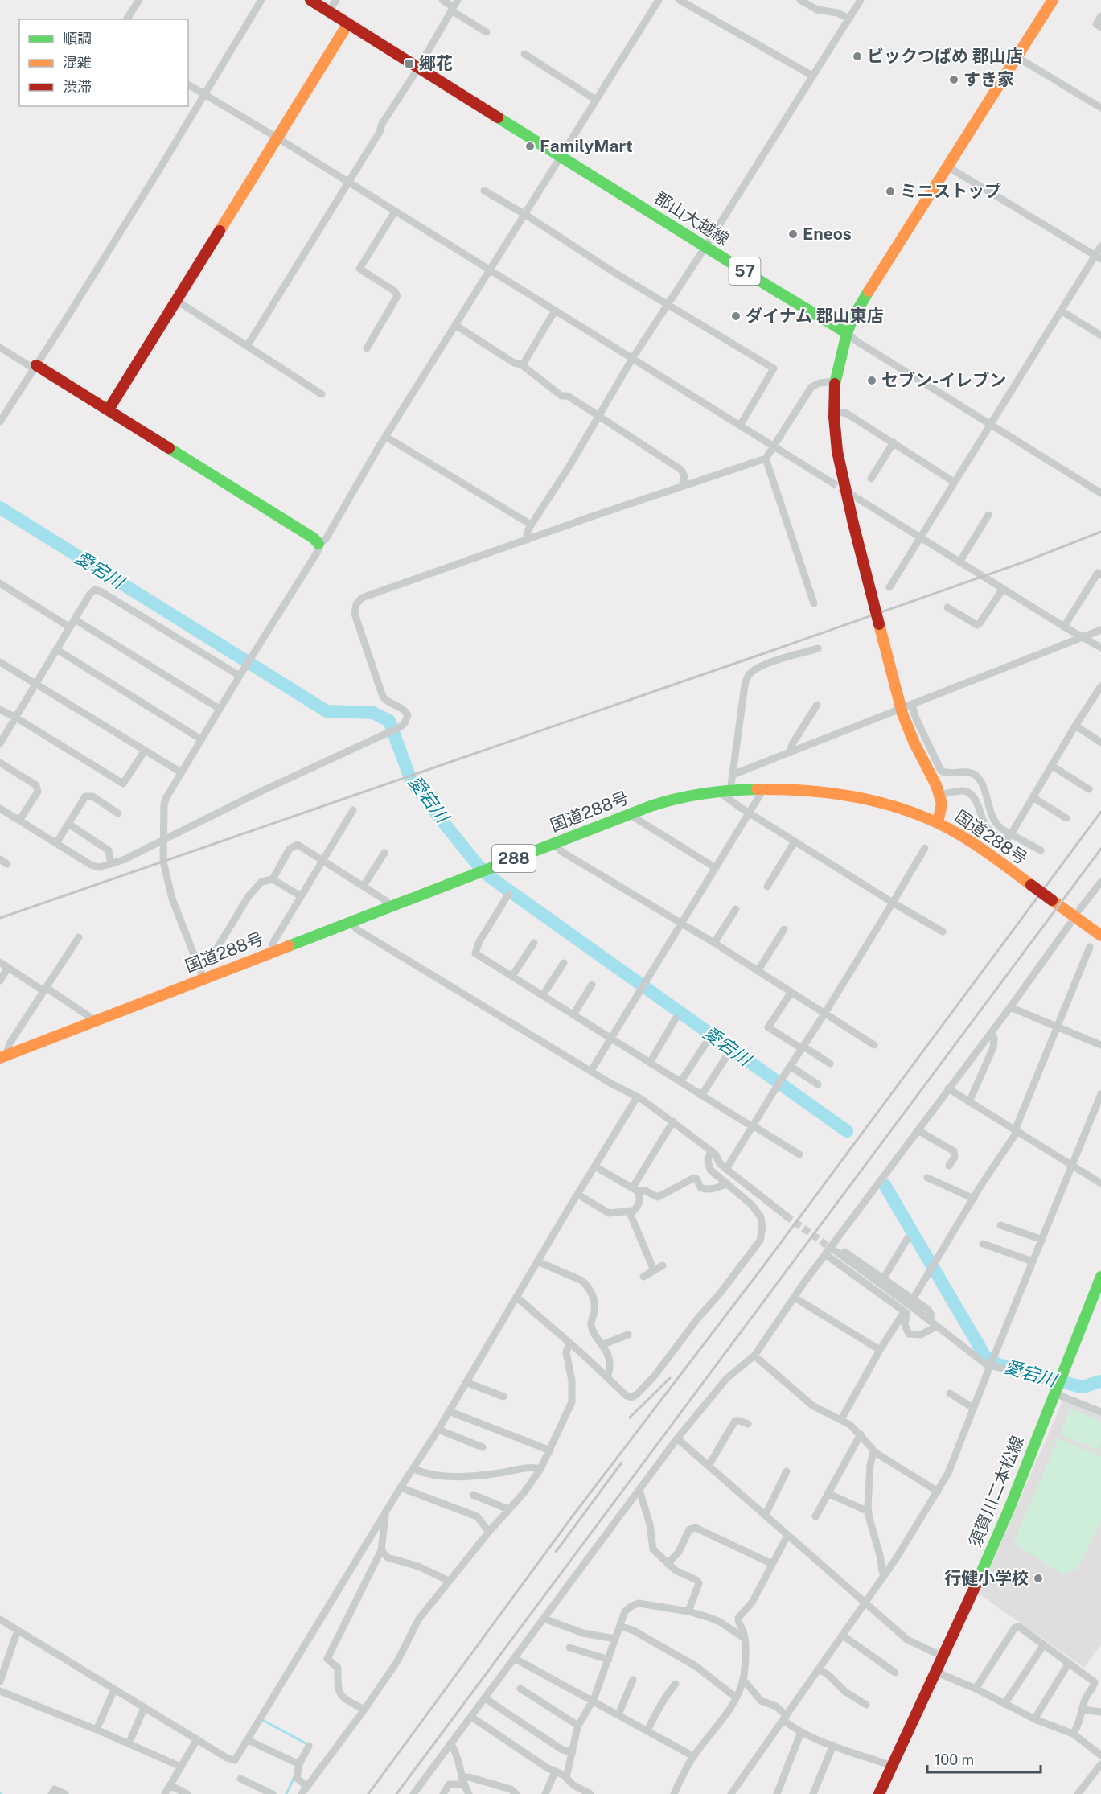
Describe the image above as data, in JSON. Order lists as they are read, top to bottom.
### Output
{
  "streets": {
    "main road": [
      "郡山大越線",
      "57",
      "国道288号",
      "288",
      "須賀川二本松線"
    ]
  },
  "water": ["愛宕川"],
  "places": {
    "other": [
      "ビックつばめ 郡山店",
      "すき家",
      "FamilyMart",
      "ミニストップ",
      "Eneos",
      "ダイナム 郡山東店",
      "セブン-イレブン",
      "行健小学校"
    ],
    "transit": ["郷花"]
  },
  "legend": ["順調", "混雑", "渋滞"],
  "scale_bar": "100 m"
}
